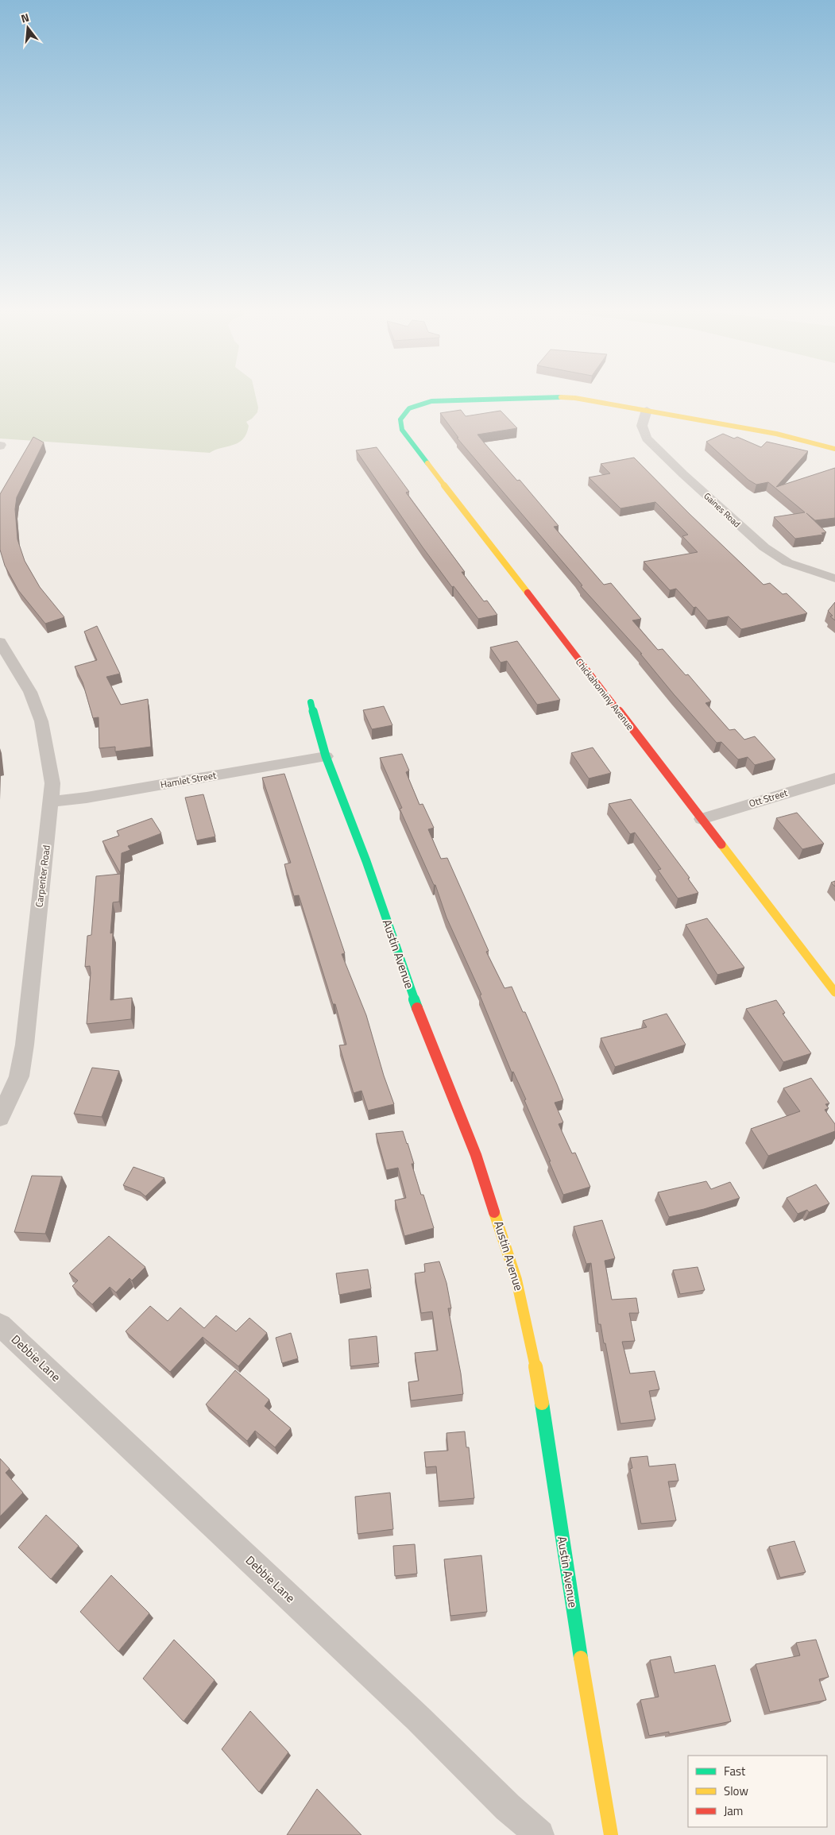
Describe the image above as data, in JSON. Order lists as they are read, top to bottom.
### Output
{
  "streets": {
    "street": [
      "Gaines Road",
      "Chickahominy Avenue",
      "Hamlet Street",
      "Ott Street",
      "Carpenter Road",
      "Austin Avenue",
      "Debbie Lane"
    ]
  },
  "crossings": [
    ["Gaines Road", "Chickahominy Avenue"],
    ["Chickahominy Avenue", "Ott Street"],
    ["Hamlet Street", "Carpenter Road"],
    ["Hamlet Street", "Austin Avenue"]
  ],
  "legend": ["Fast", "Slow", "Jam"],
  "north": "top"
}
